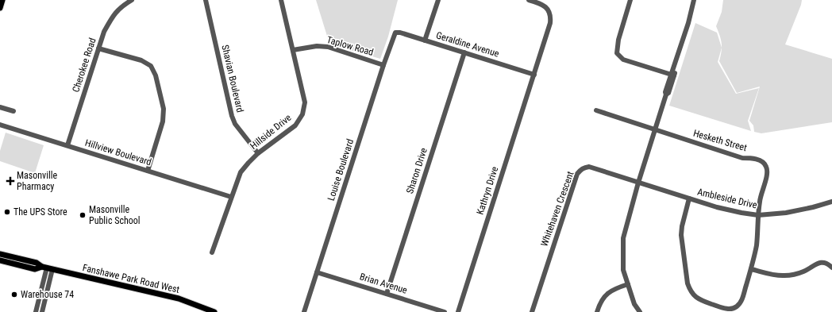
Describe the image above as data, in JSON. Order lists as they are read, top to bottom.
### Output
{
  "streets": {
    "main road": ["Fanshawe Park Road West"],
    "street": [
      "Geraldine Avenue",
      "Taplow Road",
      "Cherokee Road",
      "Shavian Boulevard",
      "Hillside Drive",
      "Hesketh Street",
      "Hillview Boulevard",
      "Louise Boulevard",
      "Sharon Drive",
      "Kathryn Drive",
      "Ambleside Drive",
      "Whitehaven Crescent",
      "Brian Avenue"
    ]
  },
  "crossings": [
    ["Geraldine Avenue", "Louise Boulevard"],
    ["Geraldine Avenue", "Sharon Drive"],
    ["Geraldine Avenue", "Kathryn Drive"],
    ["Taplow Road", "Hillside Drive"],
    ["Taplow Road", "Louise Boulevard"],
    ["Cherokee Road", "Hillview Boulevard"],
    ["Shavian Boulevard", "Hillside Drive"],
    ["Hillside Drive", "Hillview Boulevard"],
    ["Hesketh Street", "Ambleside Drive"],
    ["Louise Boulevard", "Brian Avenue"],
    ["Sharon Drive", "Brian Avenue"],
    ["Ambleside Drive", "Whitehaven Crescent"]
  ],
  "places": {
    "health": ["Masonville Pharmacy"],
    "other": ["The UPS Store", "Masonville Public School", "Warehouse 74"]
  }
}
